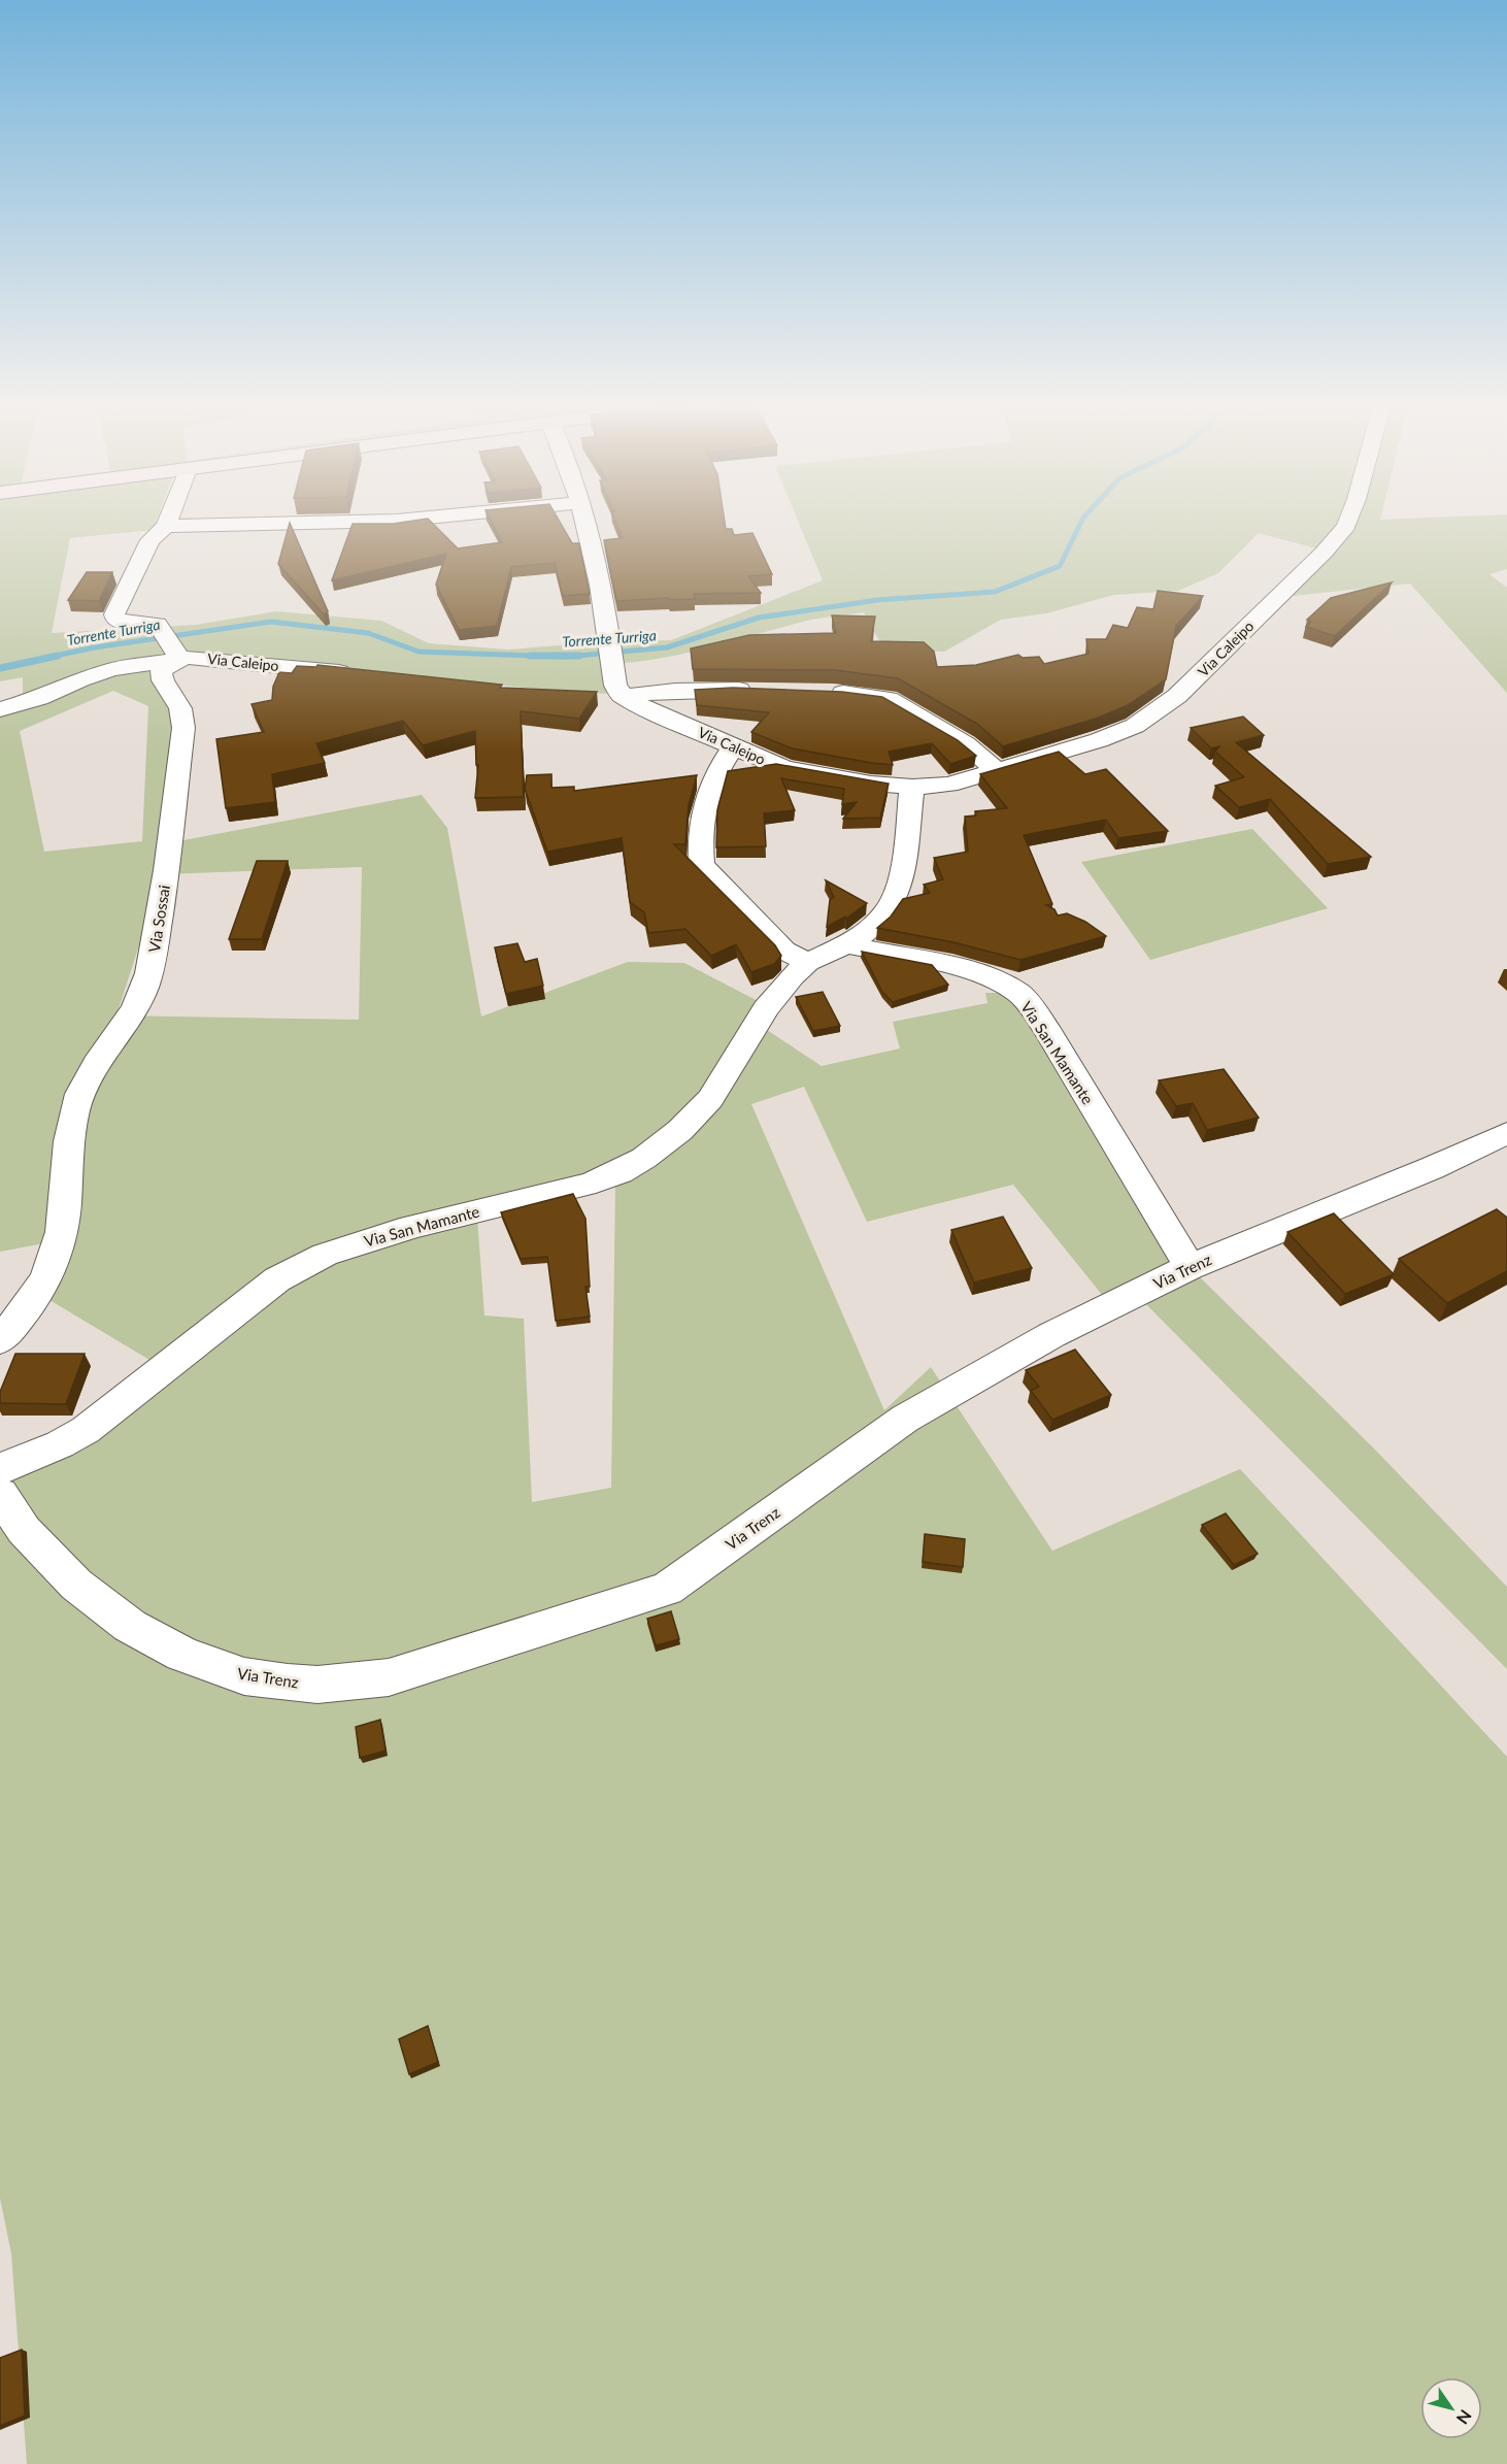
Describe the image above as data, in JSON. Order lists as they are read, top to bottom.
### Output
{
  "streets": {
    "street": [
      "Via Caleipo",
      "Via Sossai",
      "Via San Mamante",
      "Via Trenz"
    ]
  },
  "crossings": [
    ["Via Caleipo", "Via Sossai"],
    ["Via Caleipo", "Via San Mamante"],
    ["Via San Mamante", "Via Trenz"]
  ],
  "water": ["Torrente Turriga"],
  "north": "bottom right"
}
